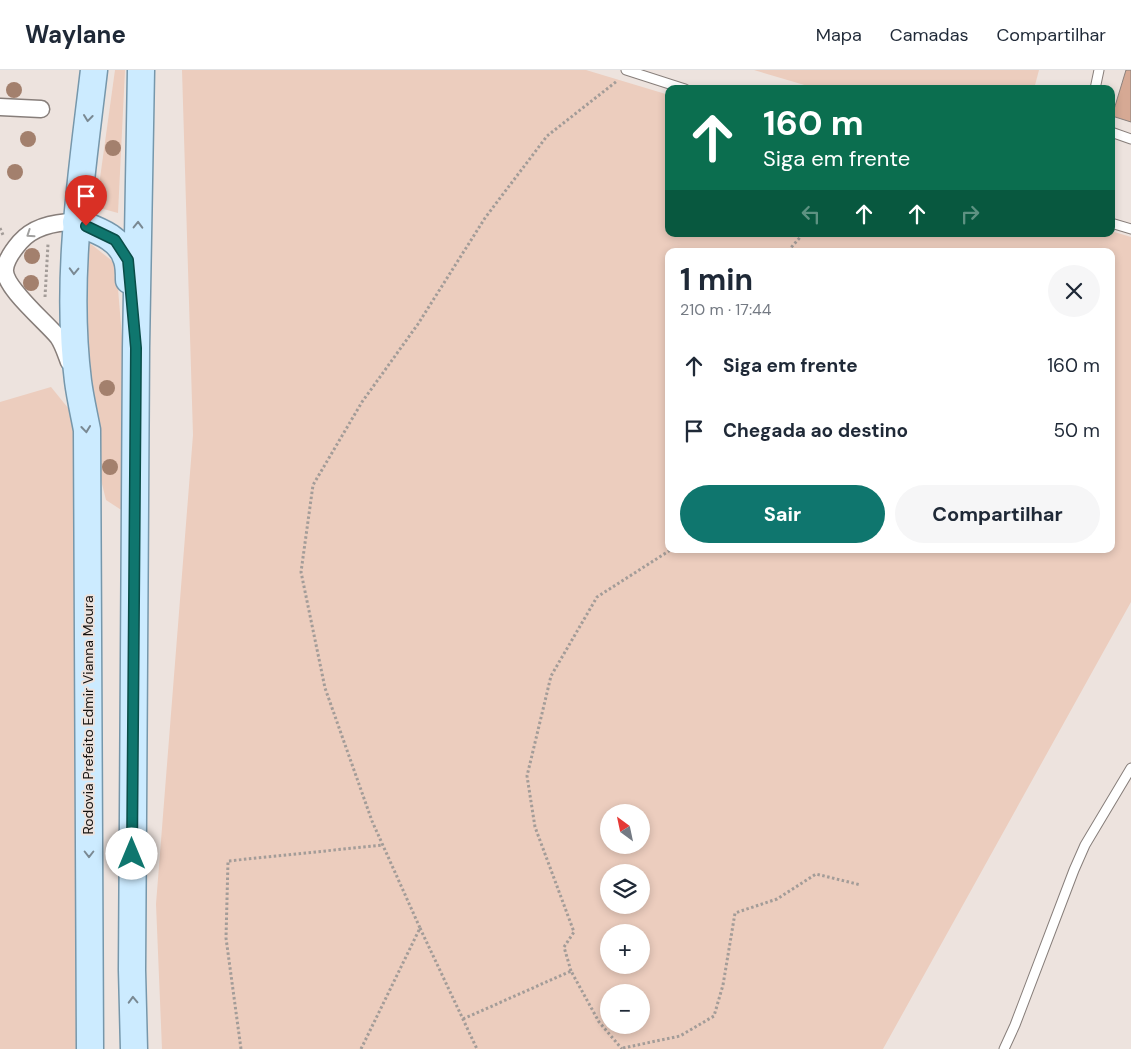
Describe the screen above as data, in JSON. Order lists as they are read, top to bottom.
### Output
{
  "streets": {
    "main road": ["Rodovia Prefeito Edmir Vianna Moura"]
  },
  "north": "top left",
  "page": {
    "header": "Waylane",
    "nav": ["Mapa", "Camadas", "Compartilhar"],
    "turn": ["160 m", "Siga em frente"],
    "heading": ["1 min", "210 m · 17:44"],
    "list": [
      {
        "name": "Siga em frente",
        "value": "160 m"
      },
      {
        "name": "Chegada ao destino",
        "value": "50 m"
      }
    ],
    "buttons": ["Sair", "Compartilhar"],
    "map_buttons": ["+", "−"]
  }
}
